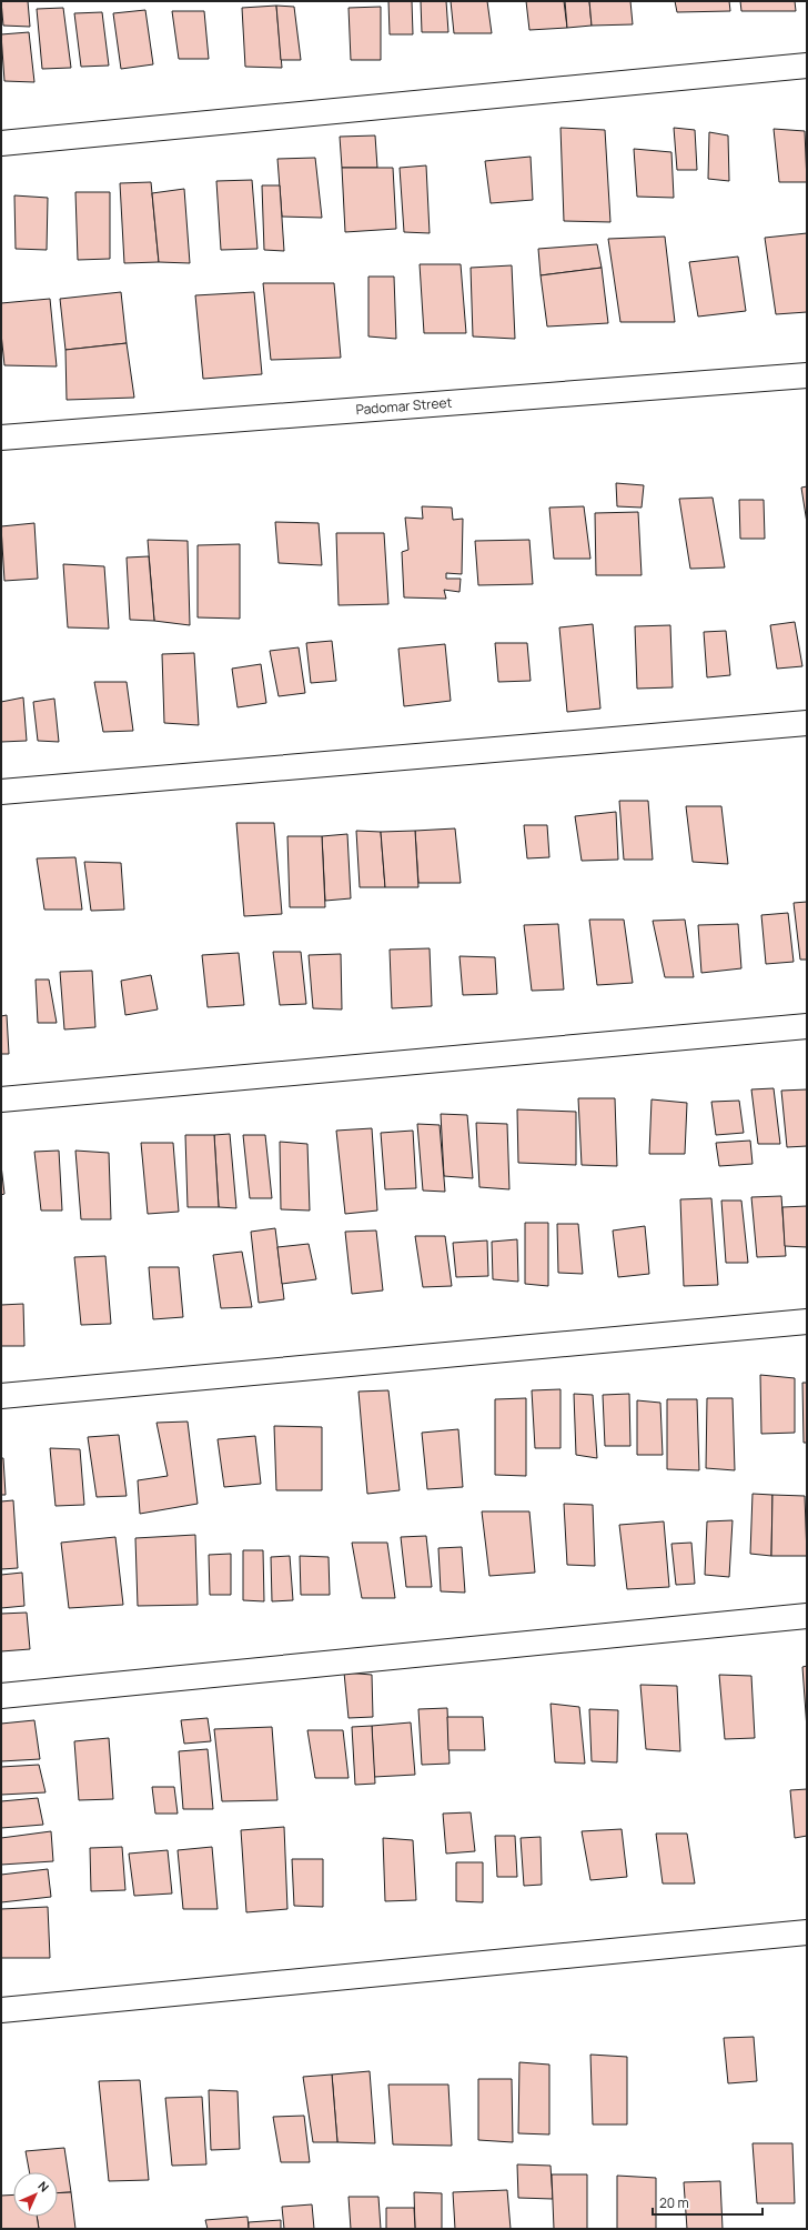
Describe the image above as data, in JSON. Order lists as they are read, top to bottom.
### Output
{
  "streets": {
    "street": ["Padomar Street"]
  },
  "scale_bar": "20 m",
  "north": "top right"
}
